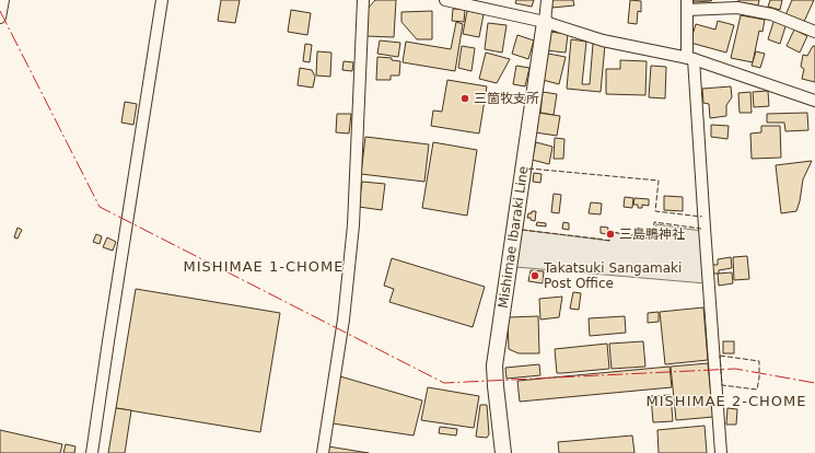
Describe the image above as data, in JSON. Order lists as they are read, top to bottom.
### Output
{
  "streets": {
    "main road": ["Mishimae Ibaraki Line"]
  },
  "districts": ["MISHIMAE 1-CHOME", "MISHIMAE 2-CHOME"],
  "places": ["三箇牧支所", "三島鴨神社", "Takatsuki Sangamaki Post Office"]
}
